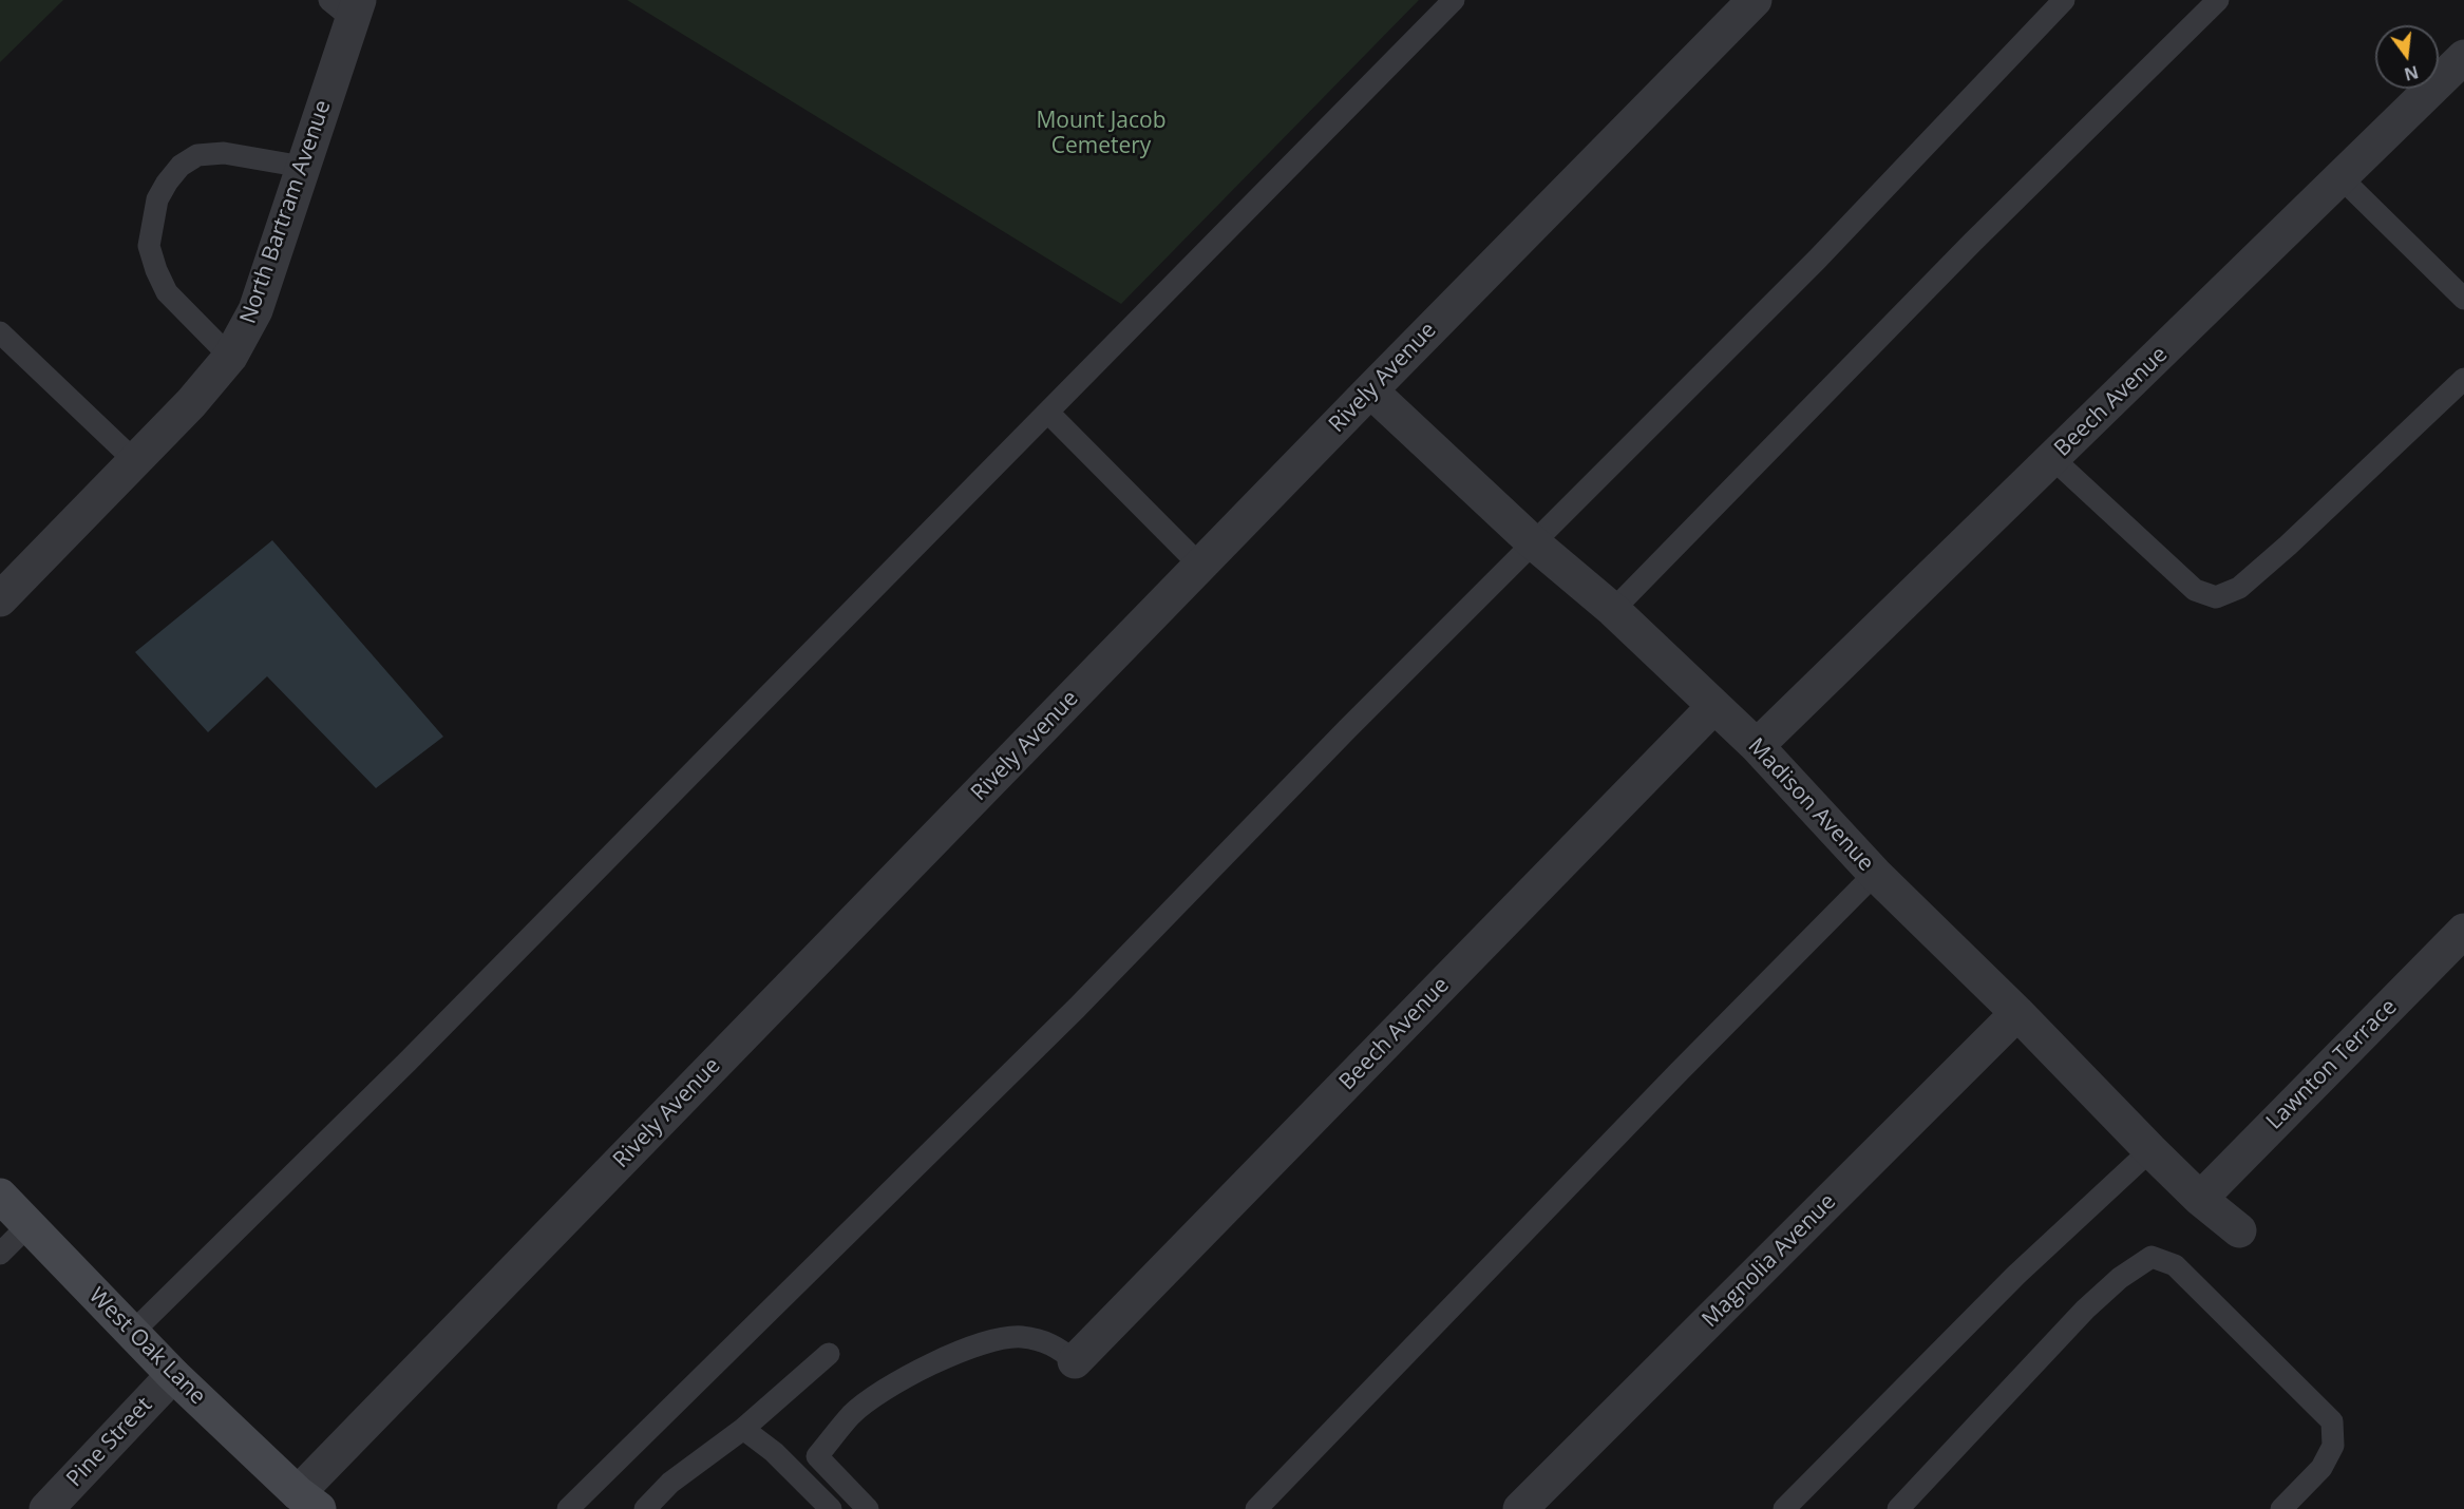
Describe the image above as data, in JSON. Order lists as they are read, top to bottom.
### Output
{
  "streets": {
    "main road": ["West Oak Lane"],
    "street": [
      "North Bartram Avenue",
      "Rively Avenue",
      "Beech Avenue",
      "Madison Avenue",
      "Lawnton Terrace",
      "Magnolia Avenue",
      "Pine Street"
    ]
  },
  "crossings": [
    ["Rively Avenue", "Madison Avenue"],
    ["Rively Avenue", "West Oak Lane"],
    ["Beech Avenue", "Madison Avenue"],
    ["Madison Avenue", "Lawnton Terrace"],
    ["Madison Avenue", "Magnolia Avenue"],
    ["West Oak Lane", "Pine Street"]
  ],
  "parks": ["Mount Jacob Cemetery"],
  "north": "bottom"
}
